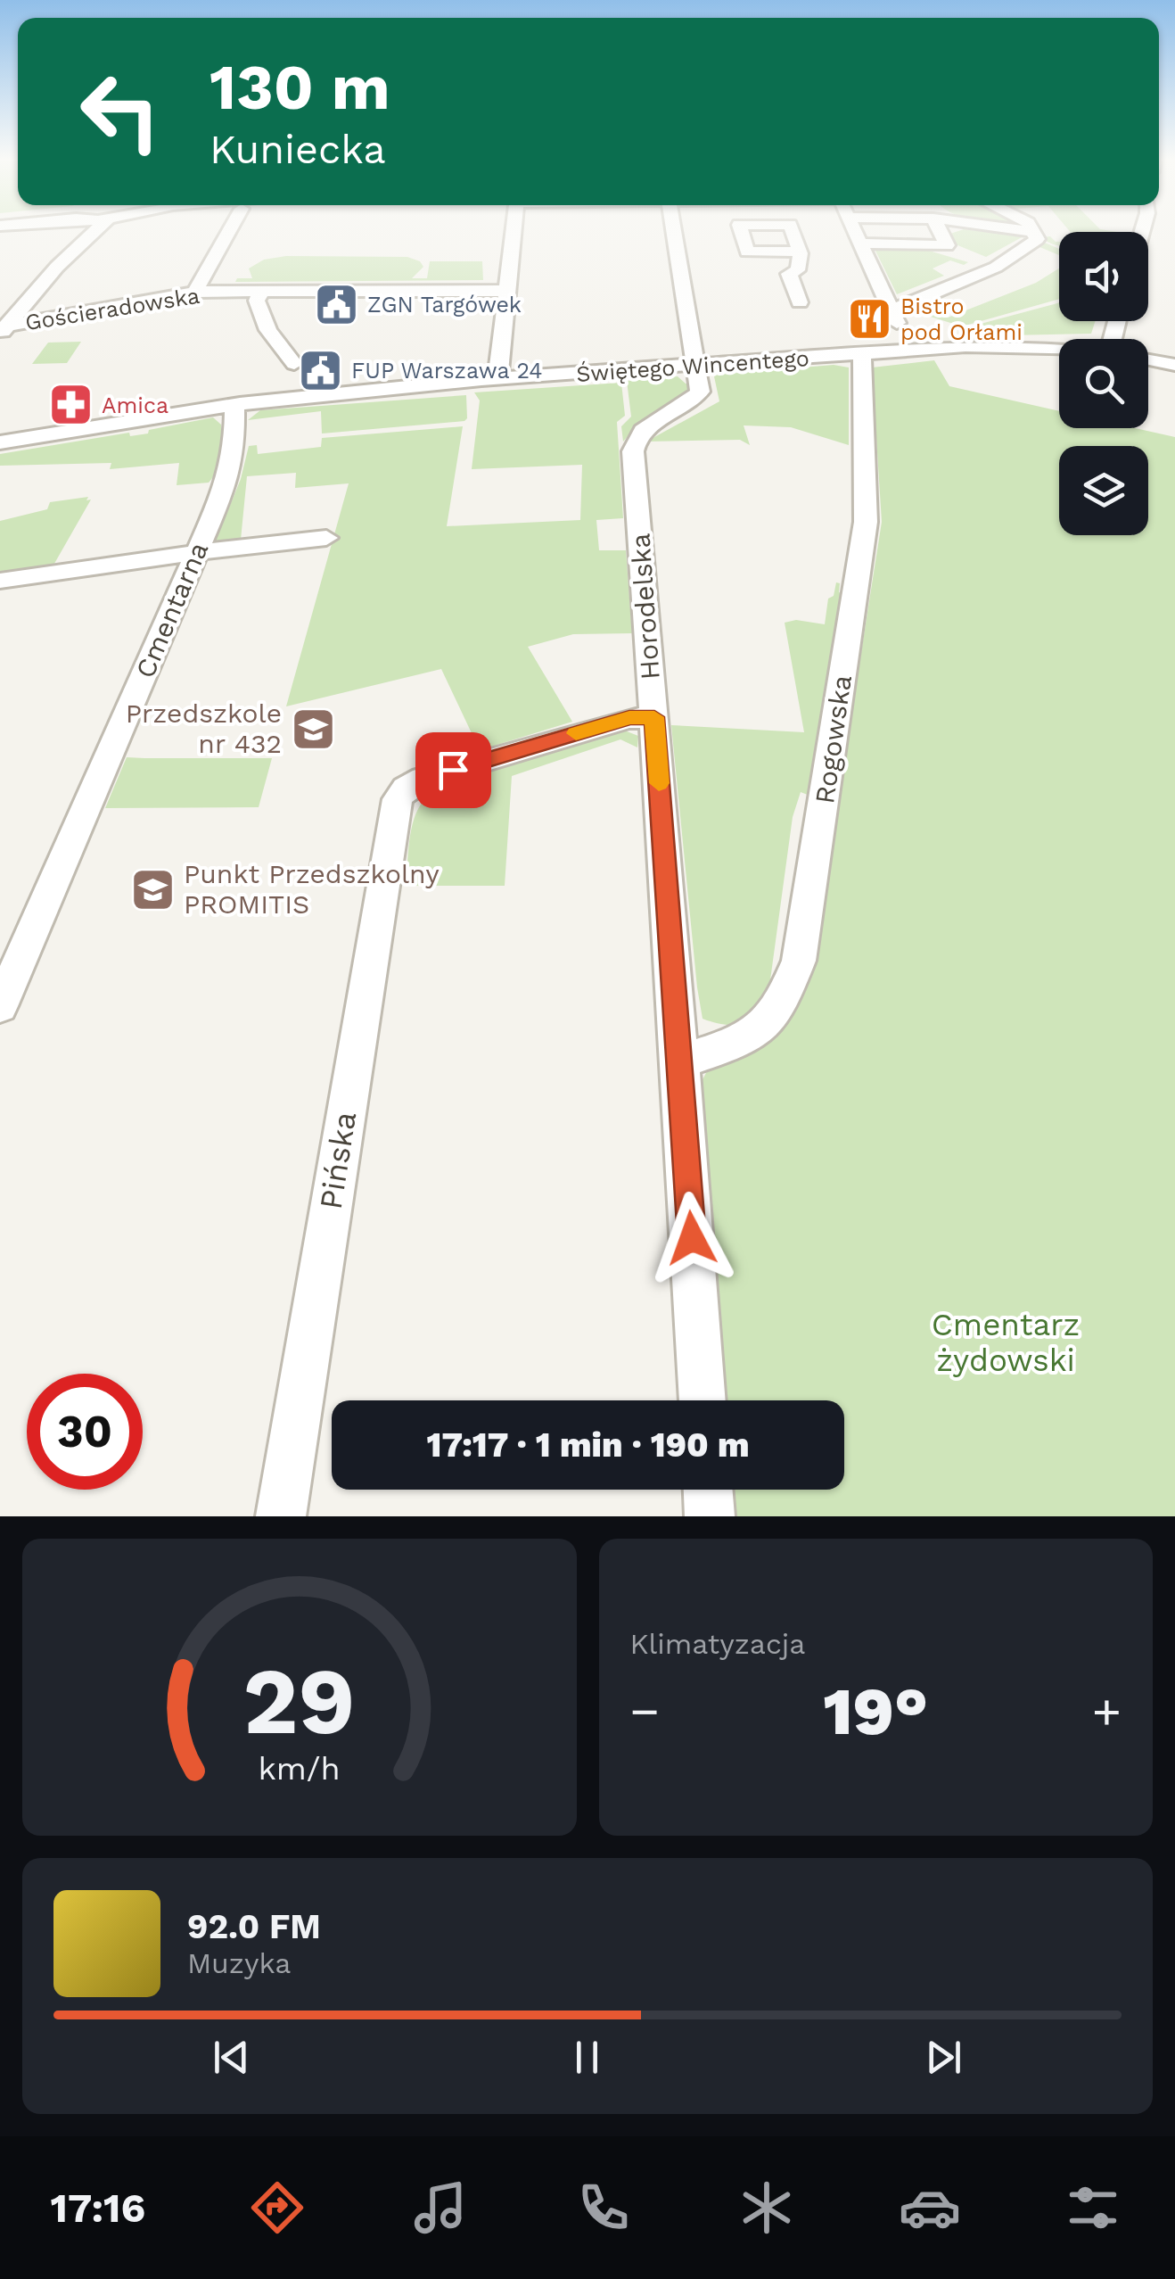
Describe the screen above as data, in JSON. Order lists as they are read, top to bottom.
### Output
{
  "streets": {
    "street": [
      "Gościeradowska",
      "Świętego Wincentego",
      "Horodelska",
      "Cmentarna",
      "Rogowska",
      "Pińska"
    ]
  },
  "crossings": [
    ["Świętego Wincentego", "Horodelska"],
    ["Świętego Wincentego", "Cmentarna"],
    ["Świętego Wincentego", "Rogowska"],
    ["Horodelska", "Rogowska"],
    ["Horodelska", "Pińska"]
  ],
  "parks": ["Cmentarz żydowski"],
  "places": {
    "public building": ["ZGN Targówek", "FUP Warszawa 24"],
    "restaurant": ["Bistro pod Orłami"],
    "pharmacy": ["Amica"],
    "school or university": ["Przedszkole nr 432", "Punkt Przedszkolny PROMITIS"]
  },
  "page": {
    "turn": ["130 m", "Kuniecka"],
    "limit": "30",
    "trip": "17:17 · 1 min · 190 m",
    "tile": "Klimatyzacja",
    "heat": ["−", "19°", "+"],
    "song": ["92.0 FM", "Muzyka"],
    "tabs": "17:16",
    "gauge": ["29", "km/h"]
  }
}
